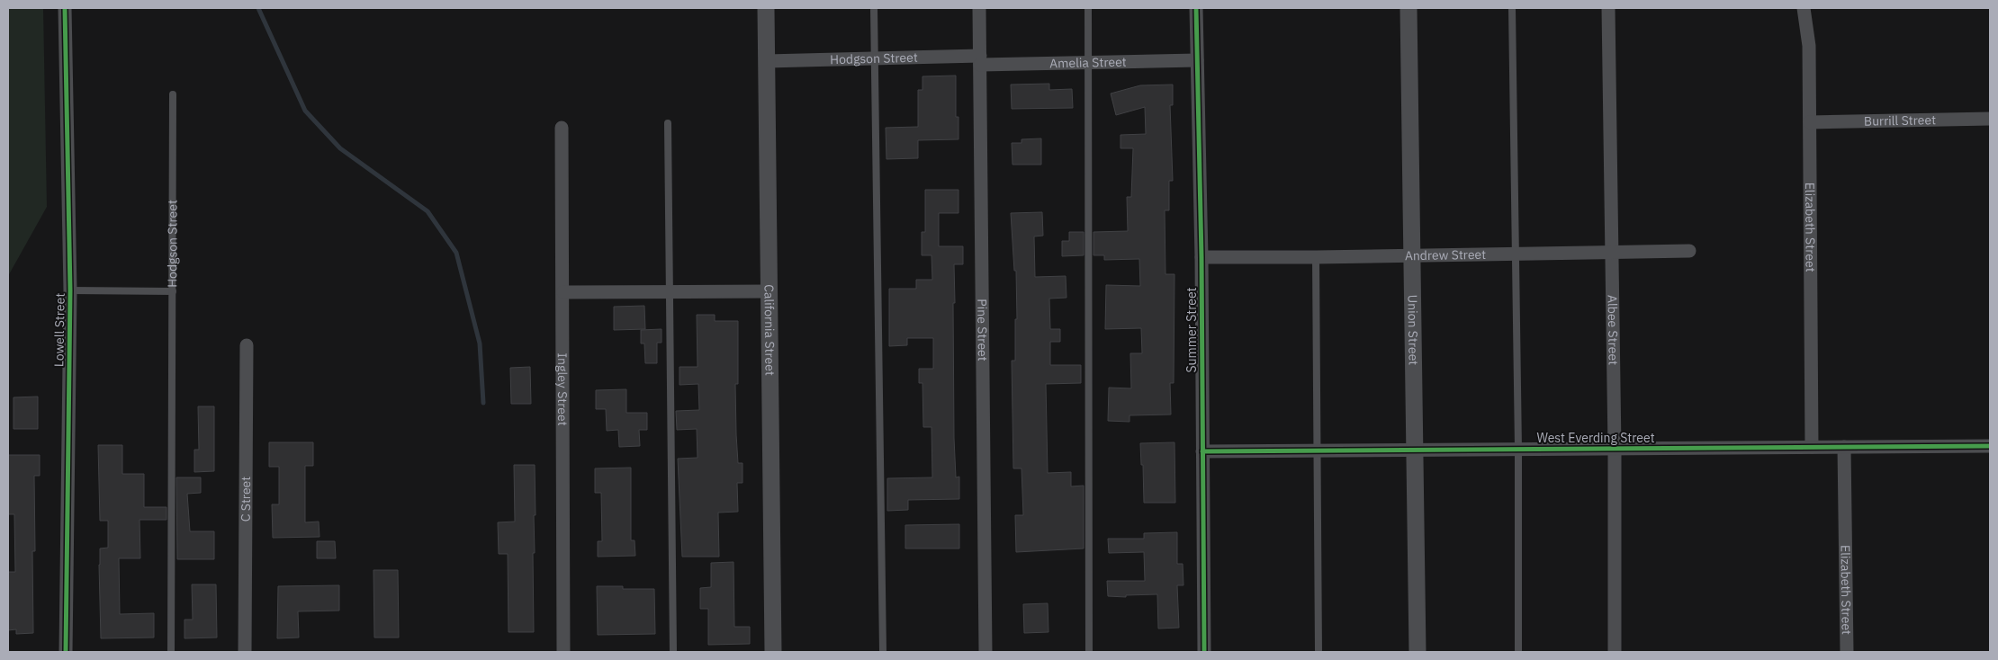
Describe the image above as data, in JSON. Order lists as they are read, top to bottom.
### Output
{
  "streets": {
    "street": [
      "Hodgson Street",
      "Amelia Street",
      "Burrill Street",
      "Elizabeth Street",
      "Andrew Street",
      "Lowell Street",
      "California Street",
      "Pine Street",
      "Summer Street",
      "Union Street",
      "Albee Street",
      "Ingley Street",
      "West Everding Street",
      "C Street"
    ]
  },
  "crossings": [
    ["Hodgson Street", "Amelia Street"],
    ["Hodgson Street", "Lowell Street"],
    ["Hodgson Street", "California Street"],
    ["Hodgson Street", "Pine Street"],
    ["Amelia Street", "Pine Street"],
    ["Amelia Street", "Summer Street"],
    ["Burrill Street", "Elizabeth Street"],
    ["Elizabeth Street", "West Everding Street"],
    ["Andrew Street", "Summer Street"],
    ["Andrew Street", "Union Street"],
    ["Andrew Street", "Albee Street"],
    ["Summer Street", "West Everding Street"],
    ["Union Street", "West Everding Street"],
    ["Albee Street", "West Everding Street"]
  ]
}
